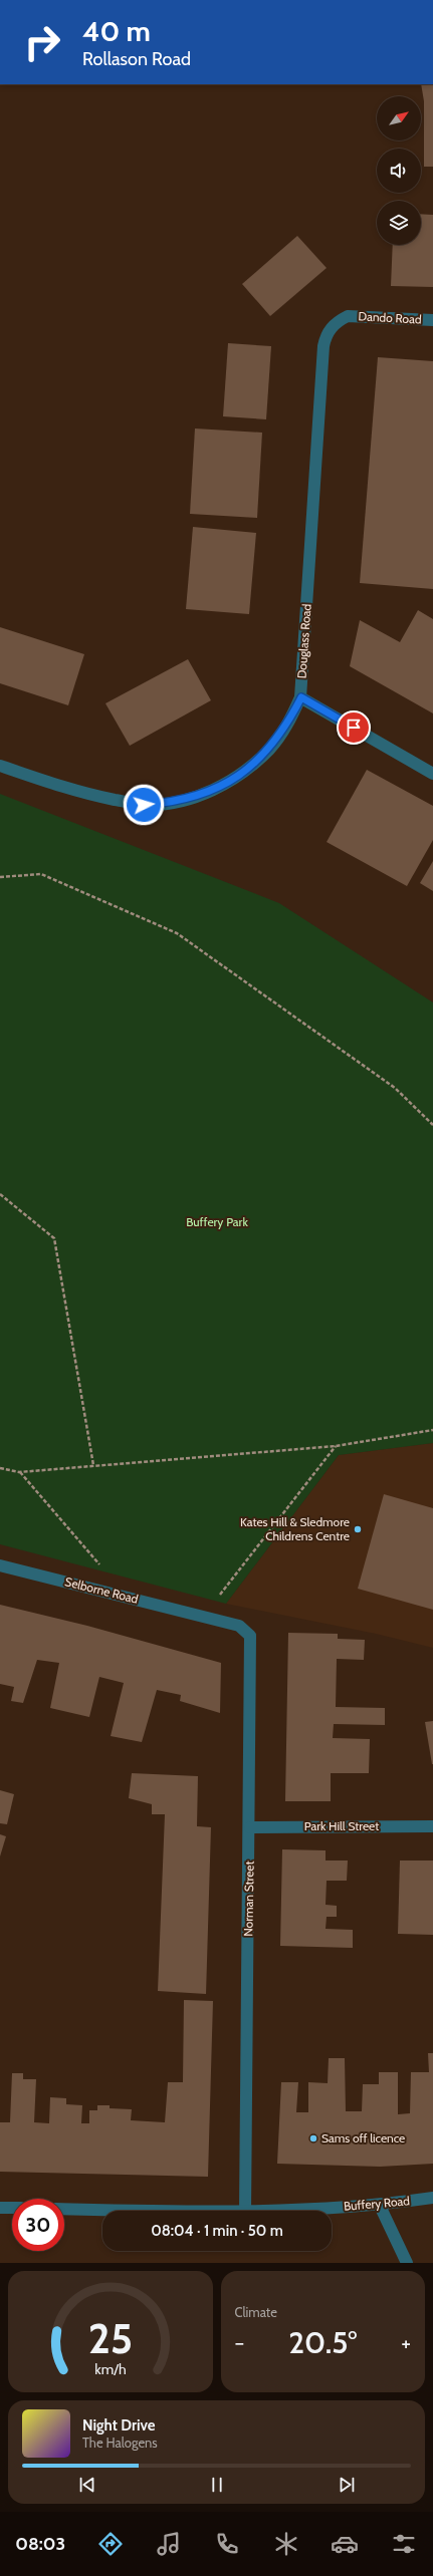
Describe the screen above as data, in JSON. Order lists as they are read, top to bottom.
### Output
{
  "streets": {
    "street": [
      "Dando Road",
      "Douglass Road",
      "Selborne Road",
      "Park Hill Street",
      "Norman Street",
      "Buffery Road"
    ]
  },
  "crossings": [
    ["Dando Road", "Douglass Road"],
    ["Selborne Road", "Norman Street"],
    ["Park Hill Street", "Norman Street"]
  ],
  "parks": ["Buffery Park"],
  "places": ["Kates Hill & Sledmore Childrens Centre", "Sams off licence"],
  "north": "top right",
  "page": {
    "turn": ["40 m", "Rollason Road"],
    "limit": "30",
    "trip": "08:04 · 1 min · 50 m",
    "tile": "Climate",
    "heat": ["−", "20.5°", "+"],
    "song": ["Night Drive", "The Halogens"],
    "tabs": "08:03",
    "gauge": ["25", "km/h"]
  }
}
